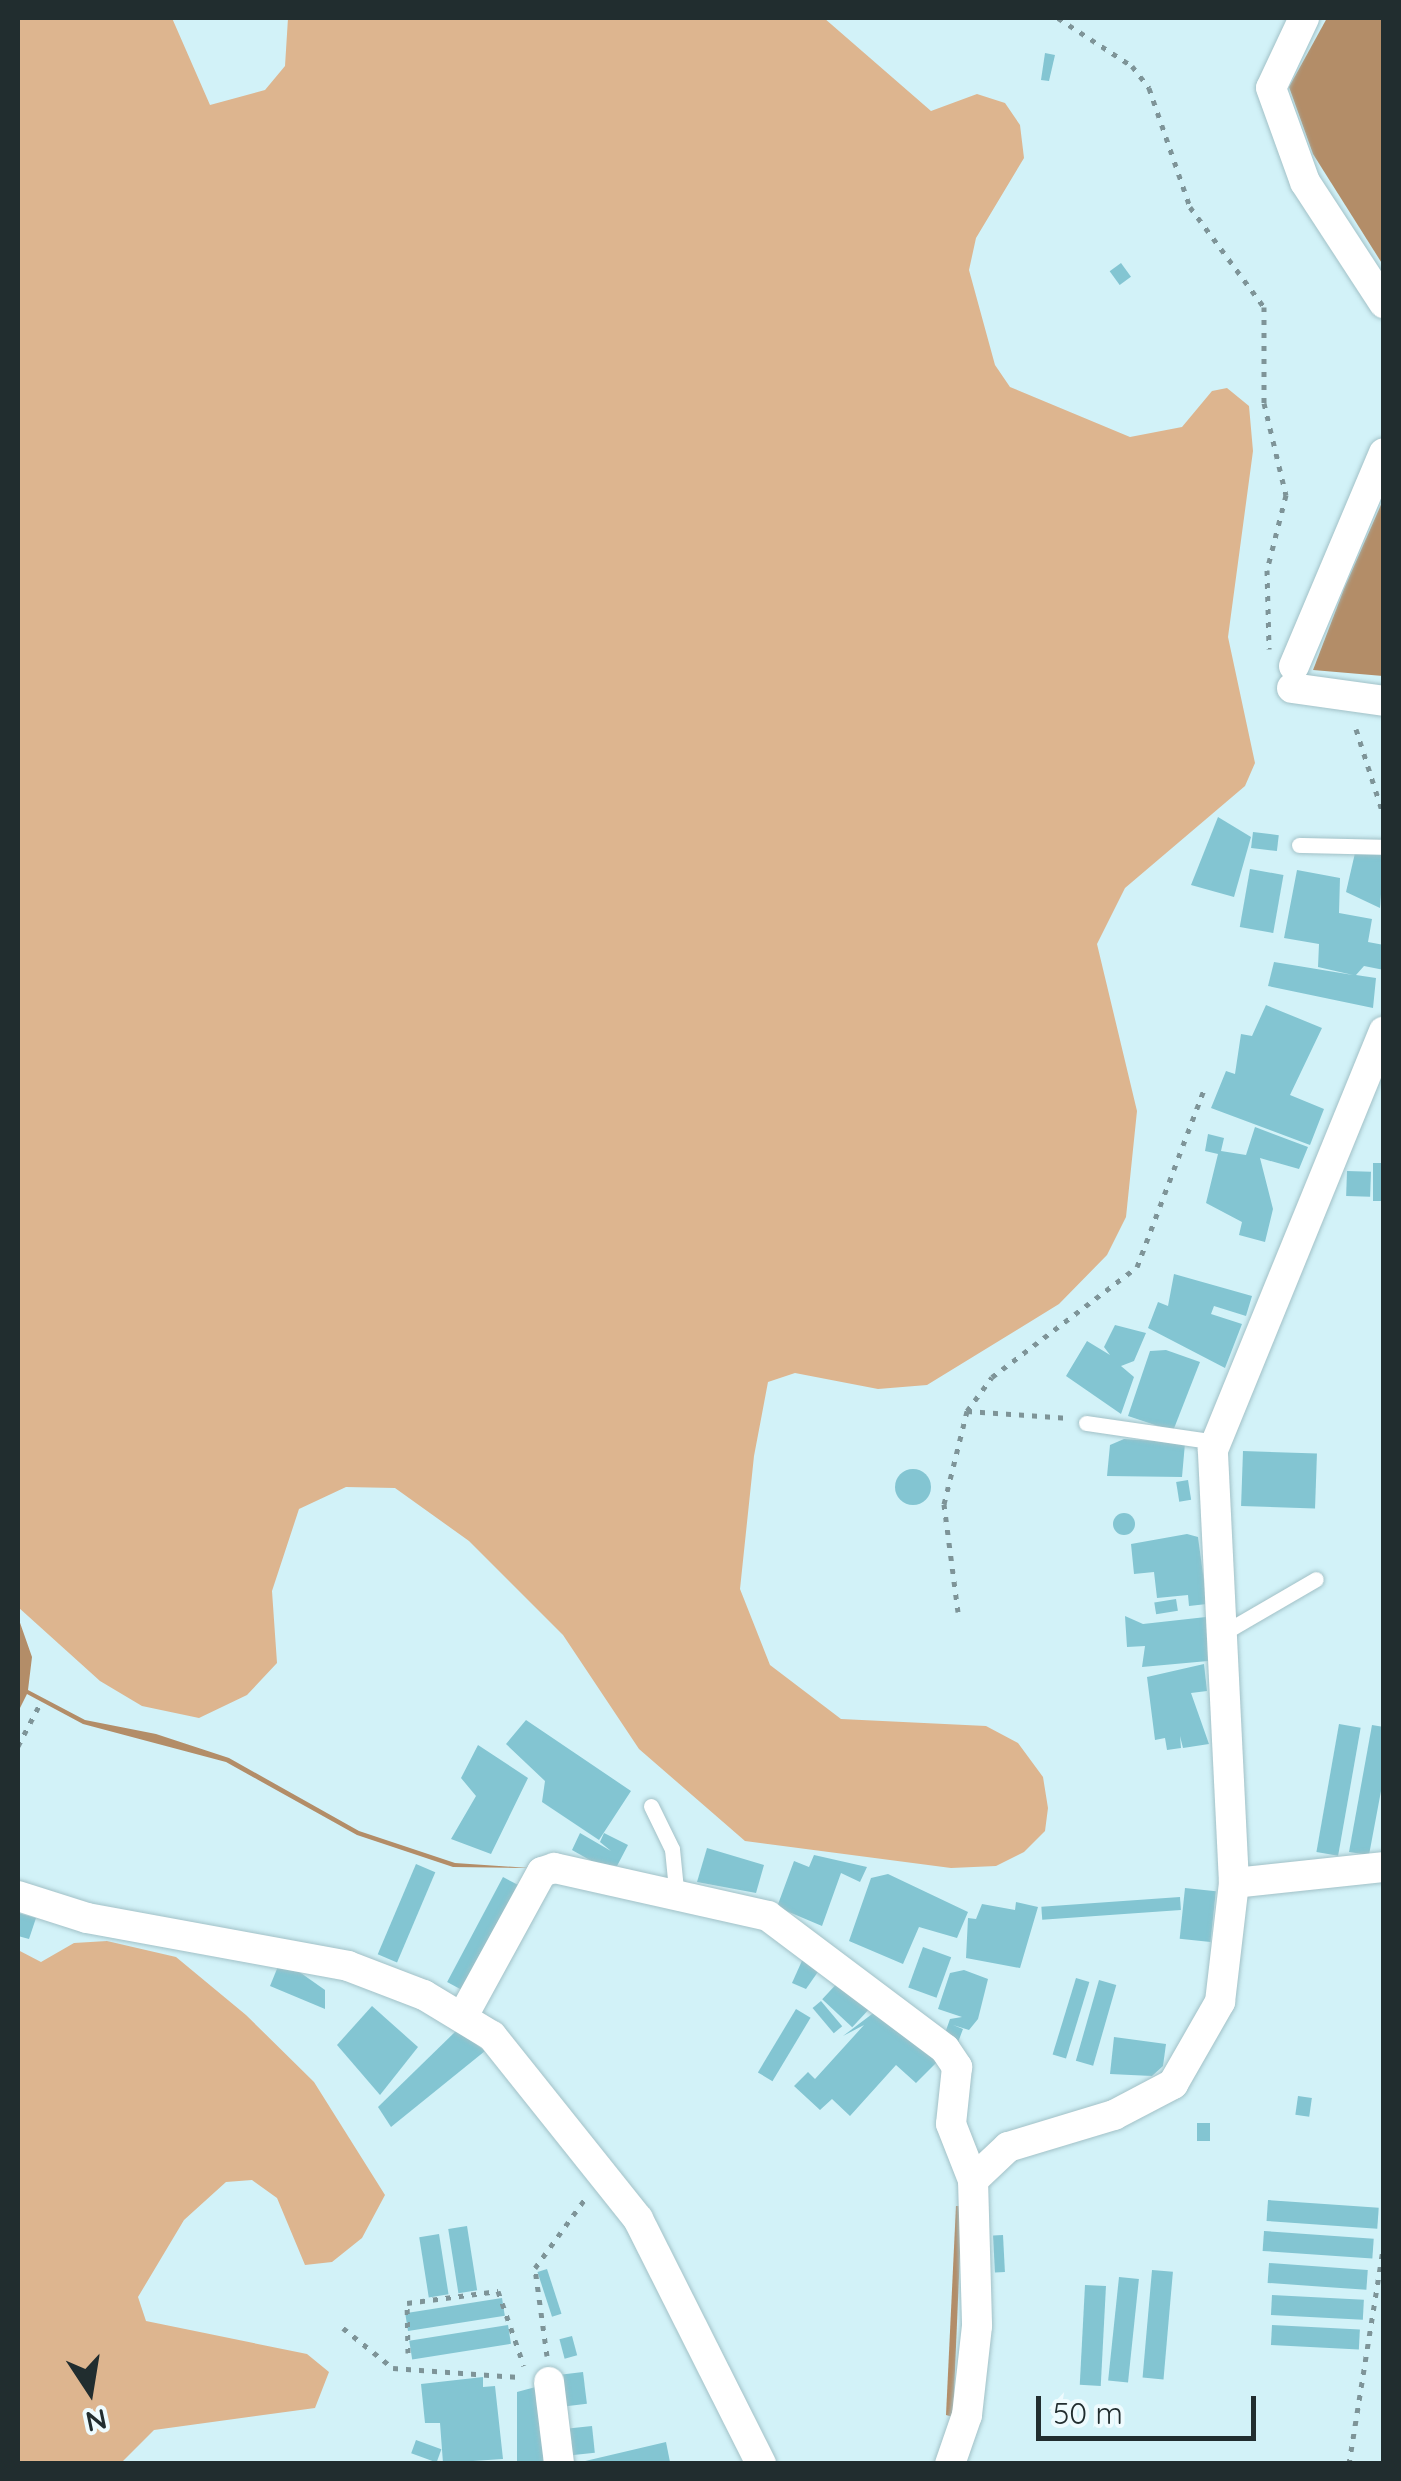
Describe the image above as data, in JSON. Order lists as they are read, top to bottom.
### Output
{
  "scale_bar": "50 m",
  "north": "bottom"
}
